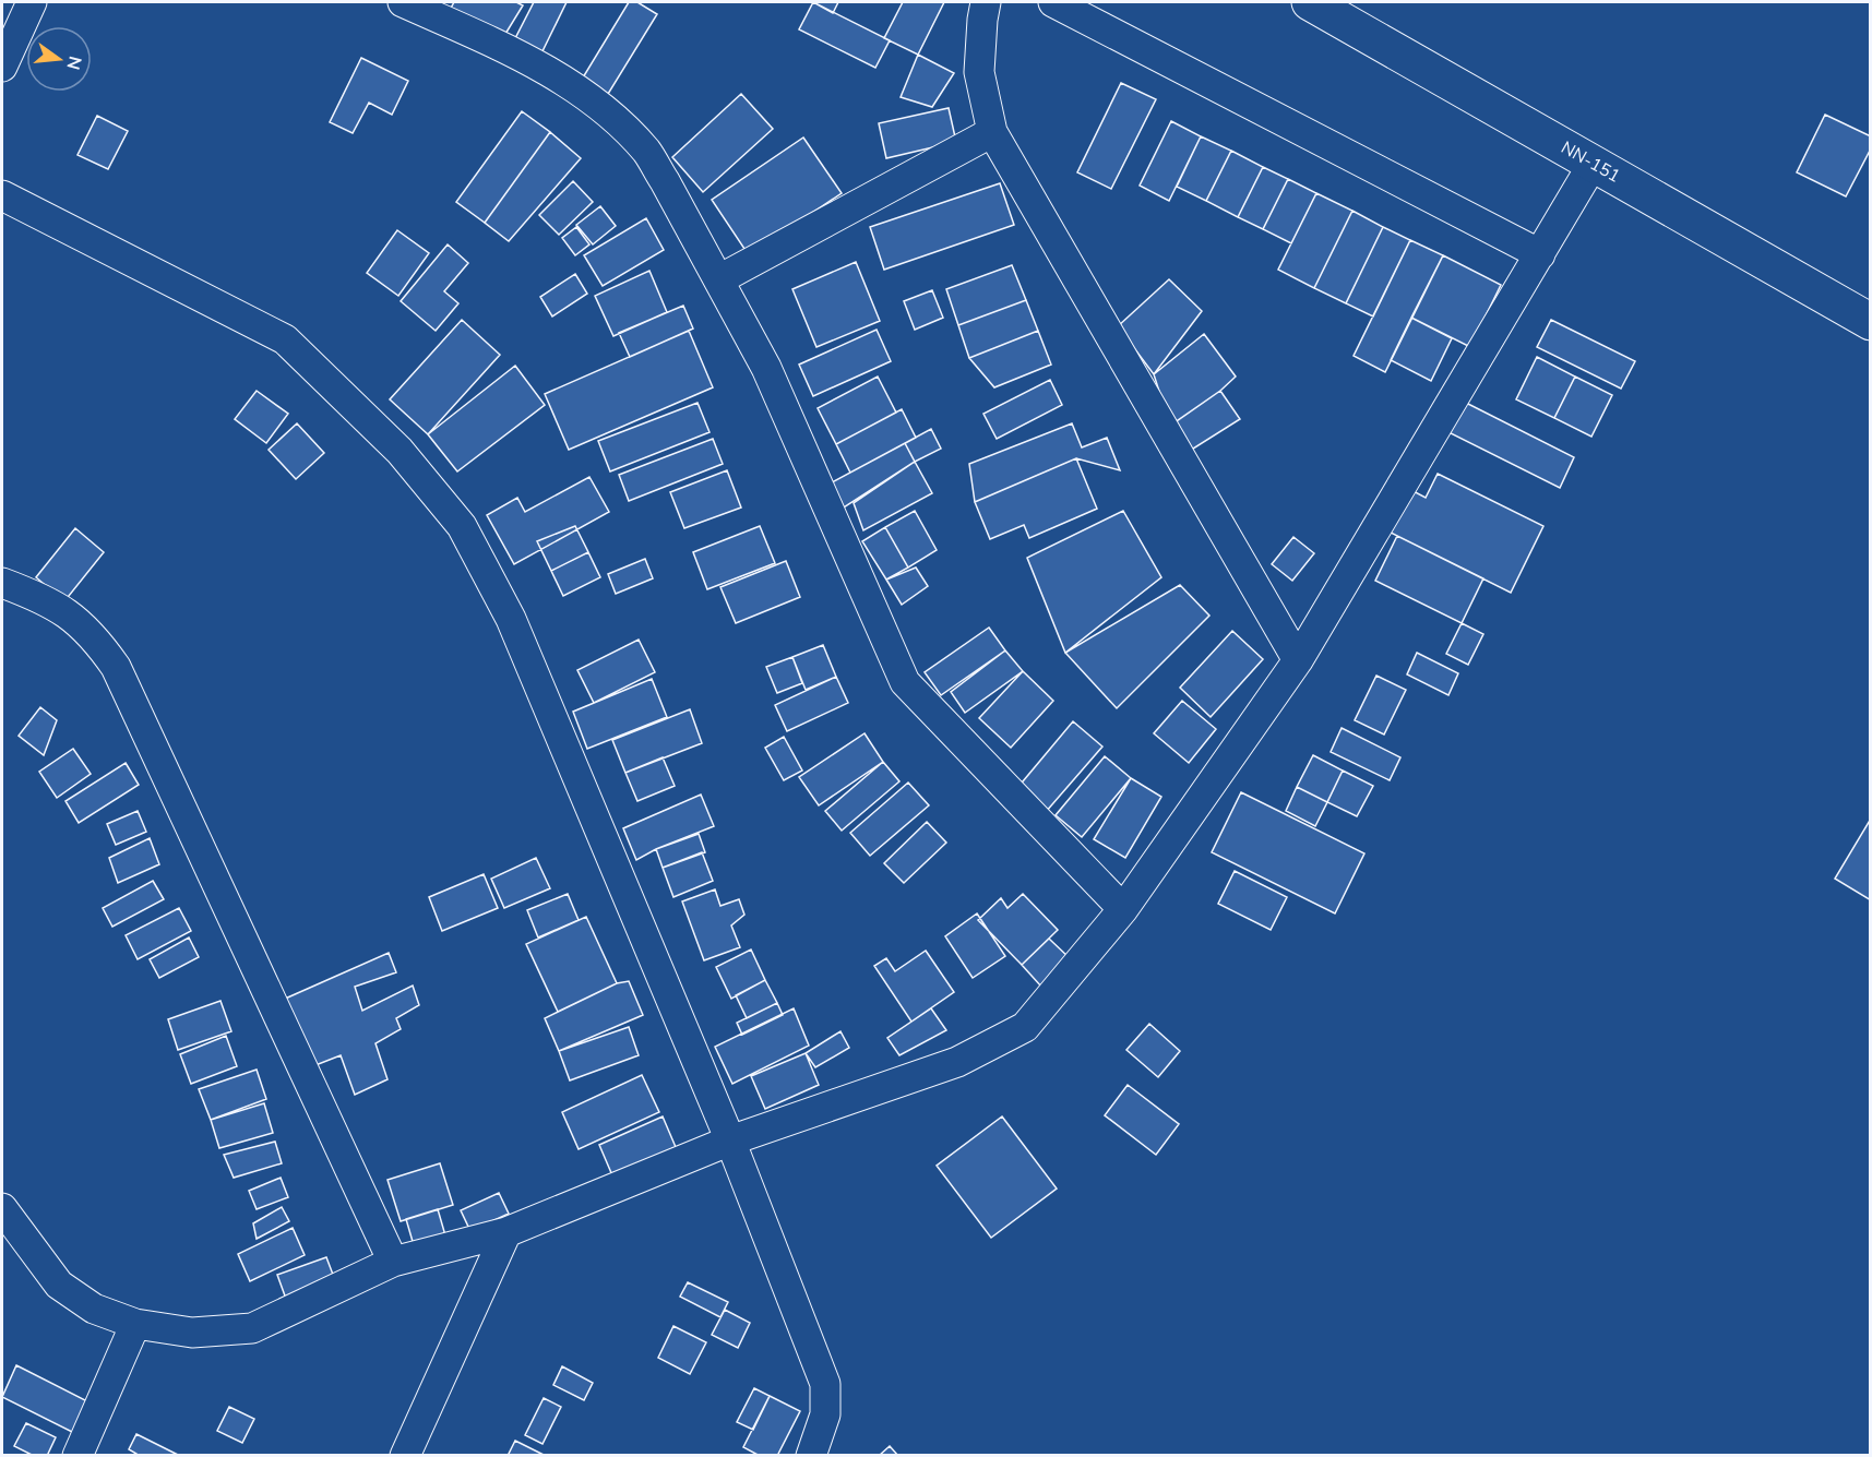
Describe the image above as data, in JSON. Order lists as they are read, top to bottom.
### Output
{
  "streets": {
    "street": ["NN-151"]
  },
  "north": "right"
}
